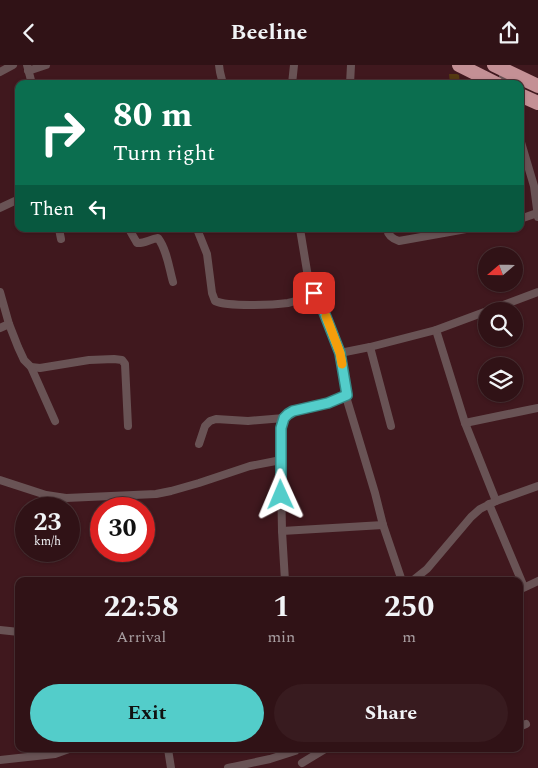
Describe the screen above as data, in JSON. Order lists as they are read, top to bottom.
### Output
{
  "north": "left",
  "page": {
    "header": "Beeline",
    "turn": ["80 m", "Turn right"],
    "then": "Then",
    "speed": "23 km/h",
    "limit": "30",
    "eta": [
      "22:58",
      "Arrival",
      "1",
      "min",
      "250",
      "m"
    ],
    "buttons": ["Exit", "Share"]
  }
}
